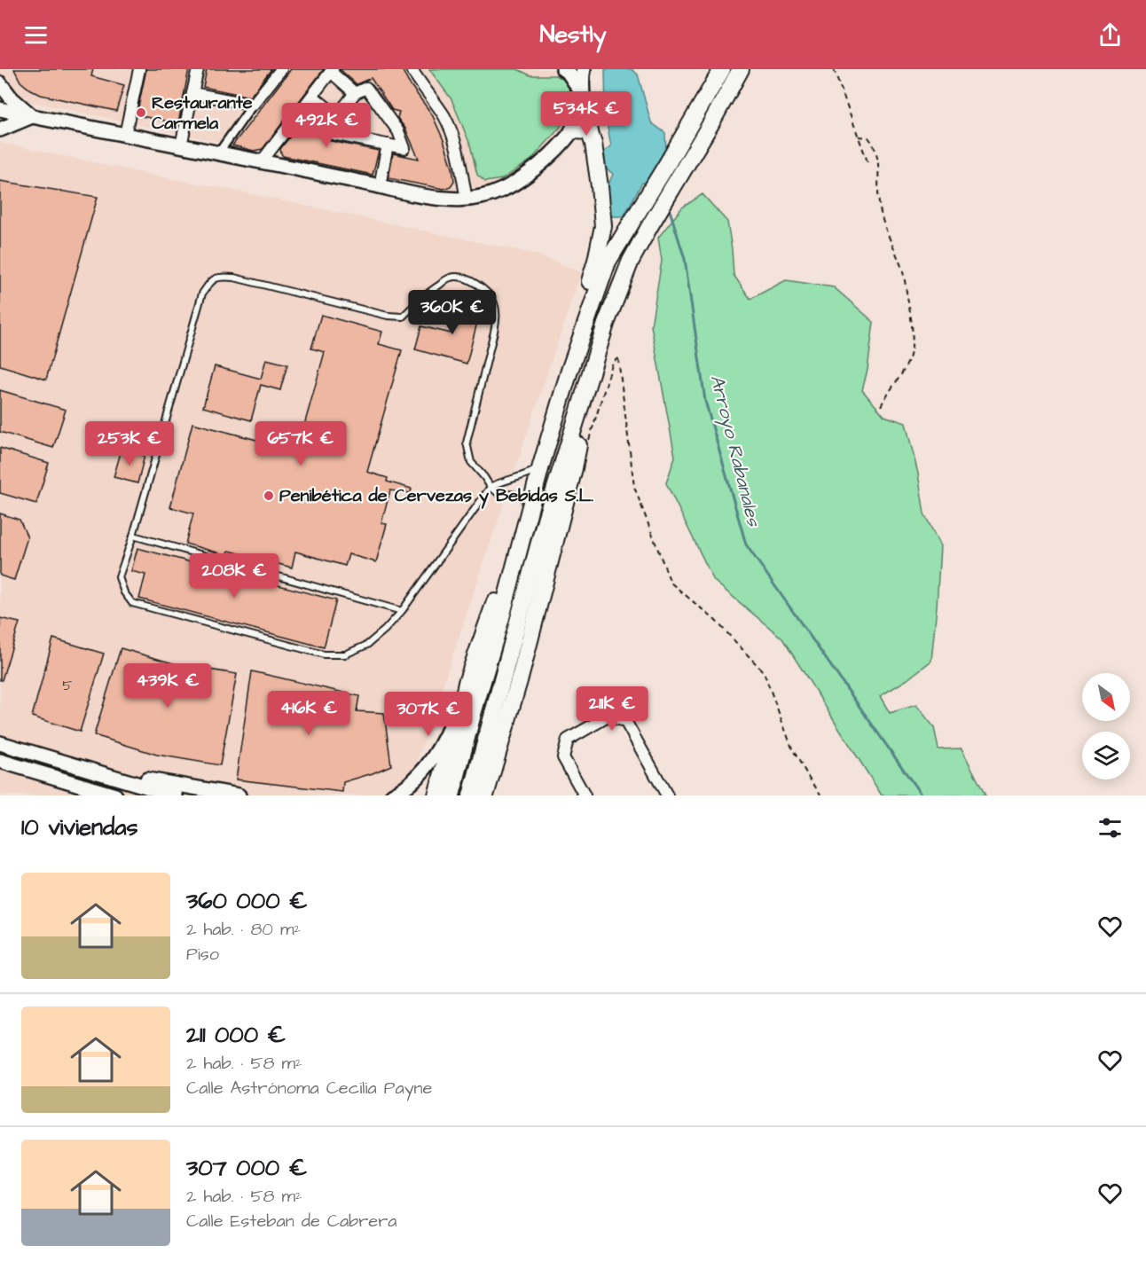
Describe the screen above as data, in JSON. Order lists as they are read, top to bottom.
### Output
{
  "water": ["Arroyo Rabanales"],
  "places": ["Restaurante Carmela", "Penibética de Cervezas y Bebidas S.L."],
  "house_numbers": ["5"],
  "north": "bottom right",
  "page": {
    "header": "Nestly",
    "price": [
      "534K €",
      "492K €",
      "360K €",
      "253K €",
      "657K €",
      "208K €",
      "439K €",
      "211K €",
      "416K €",
      "307K €"
    ],
    "heading": "10 viviendas",
    "list": [
      {
        "name": "360 000 €",
        "note": "2 hab. · 80 m² · Piso"
      },
      {
        "name": "211 000 €",
        "note": "2 hab. · 58 m² · Calle Astrónoma Cecilia Payne"
      },
      {
        "name": "307 000 €",
        "note": "2 hab. · 58 m² · Calle Esteban de Cabrera"
      }
    ]
  }
}
